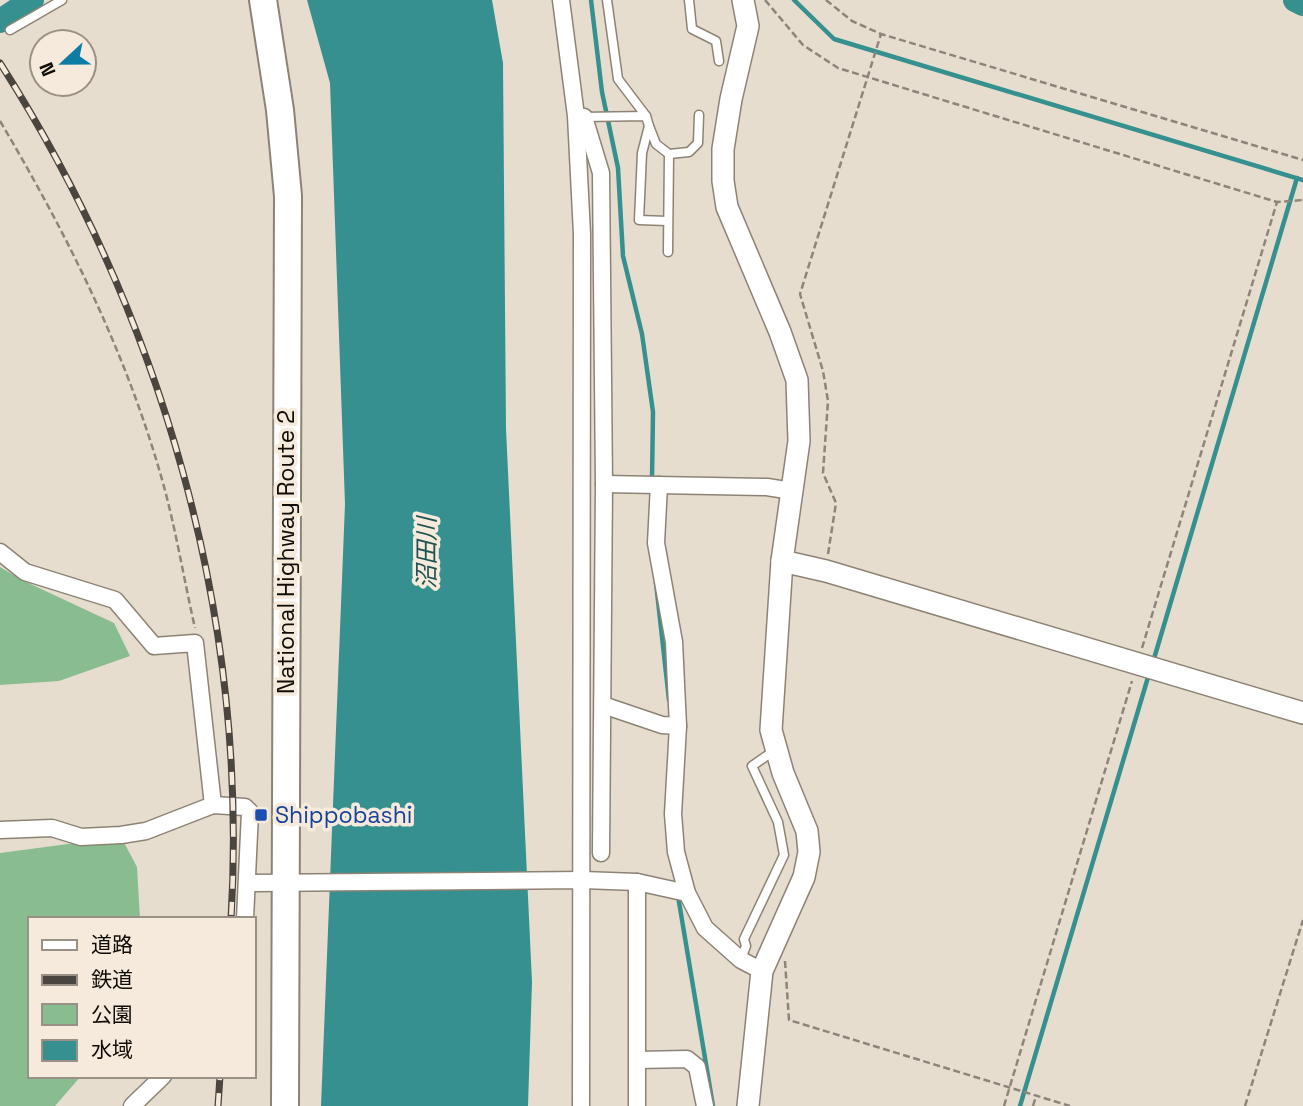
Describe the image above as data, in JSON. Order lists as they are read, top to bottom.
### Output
{
  "streets": {
    "highway": ["National Highway Route 2"]
  },
  "water": ["沼田川"],
  "places": {
    "transit": ["Shippobashi"]
  },
  "legend": [
    "道路",
    "鉄道",
    "公園",
    "水域"
  ],
  "north": "left"
}
